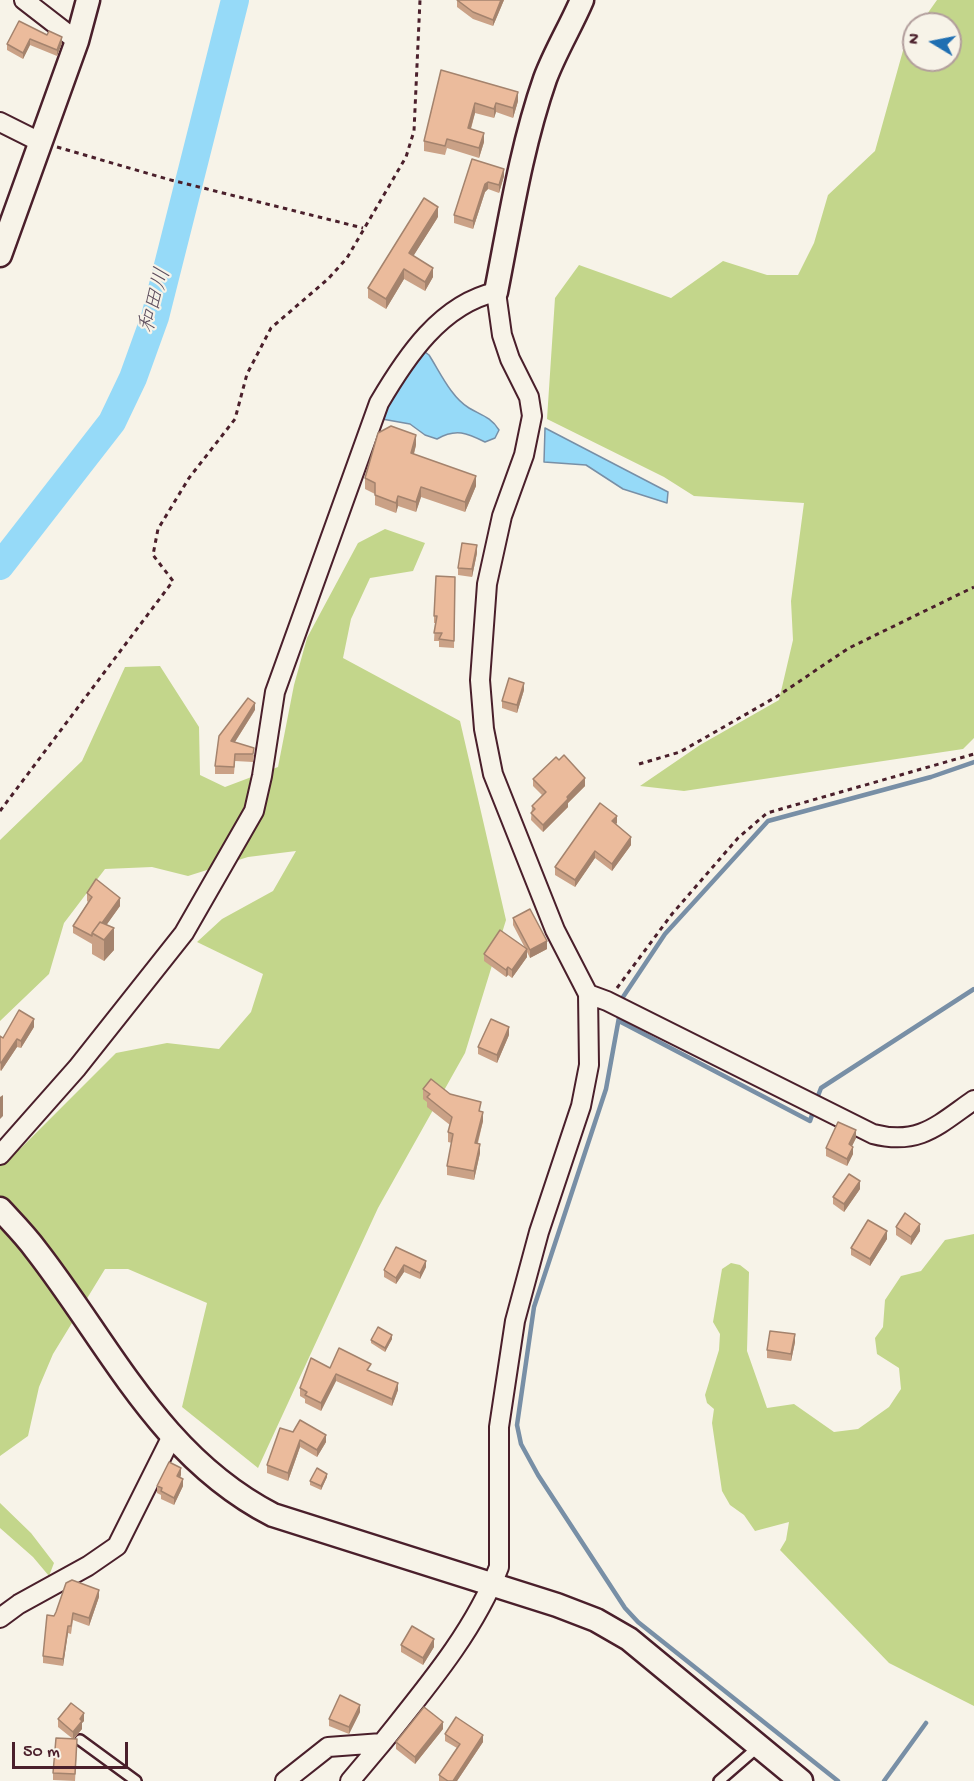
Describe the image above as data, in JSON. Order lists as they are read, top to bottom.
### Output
{
  "water": ["和田川"],
  "scale_bar": "50 m",
  "north": "left"
}
